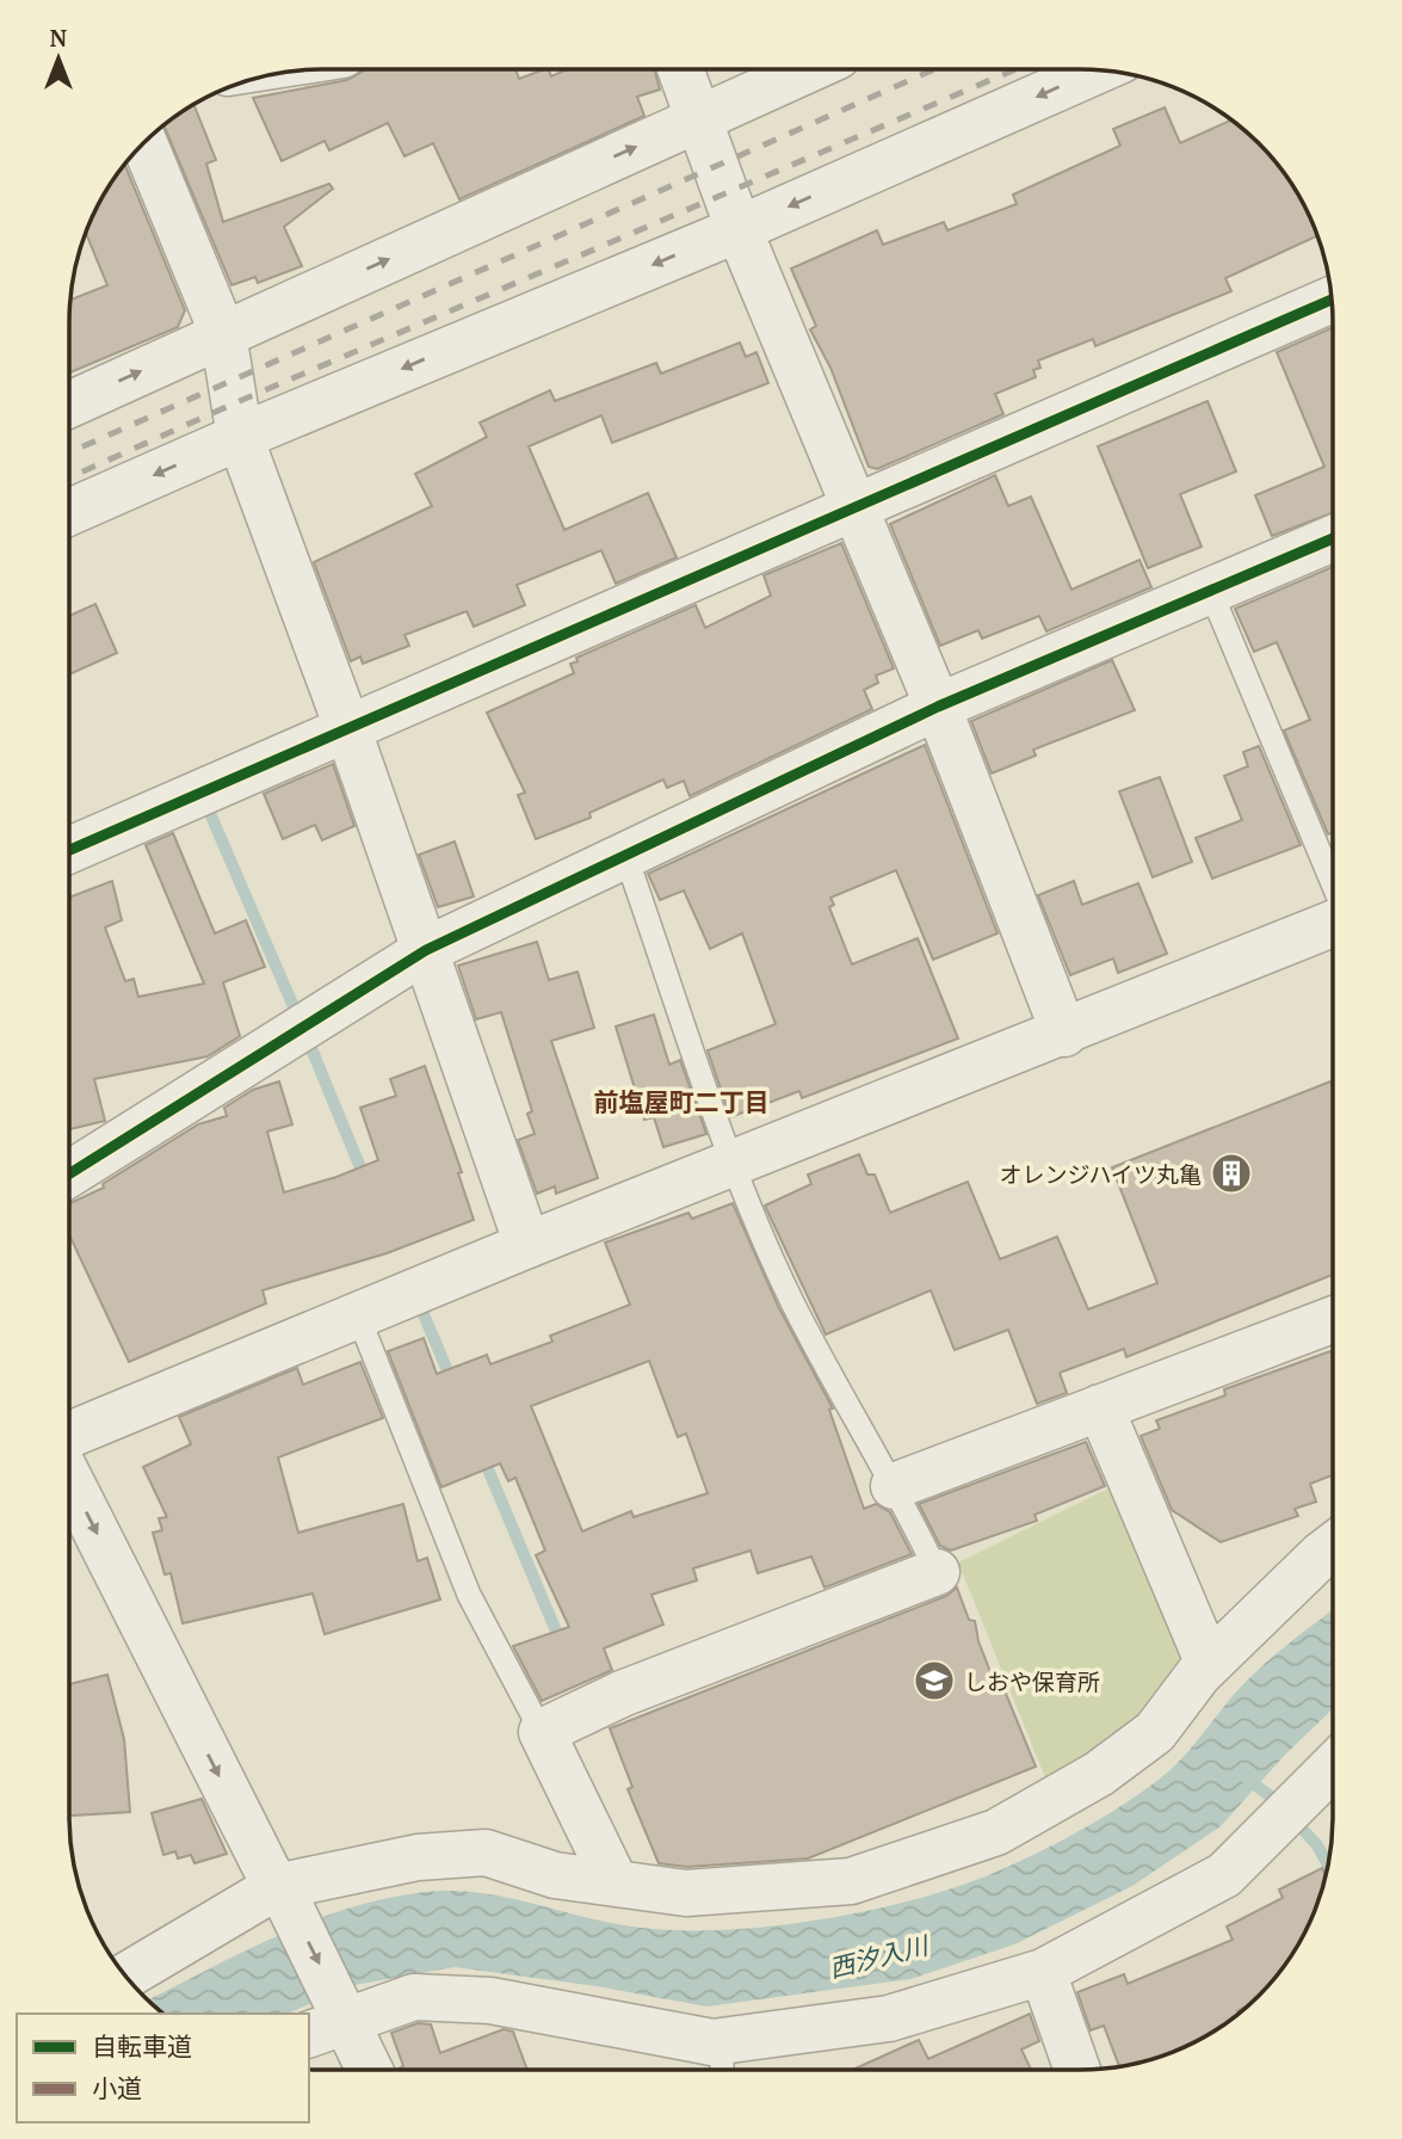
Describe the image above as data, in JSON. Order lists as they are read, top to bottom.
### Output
{
  "districts": ["前塩屋町二丁目"],
  "water": ["西汐入川"],
  "places": {
    "building": ["オレンジハイツ丸亀"],
    "school or university": ["しおや保育所"]
  },
  "legend": ["自転車道", "小道"],
  "north": "top"
}
